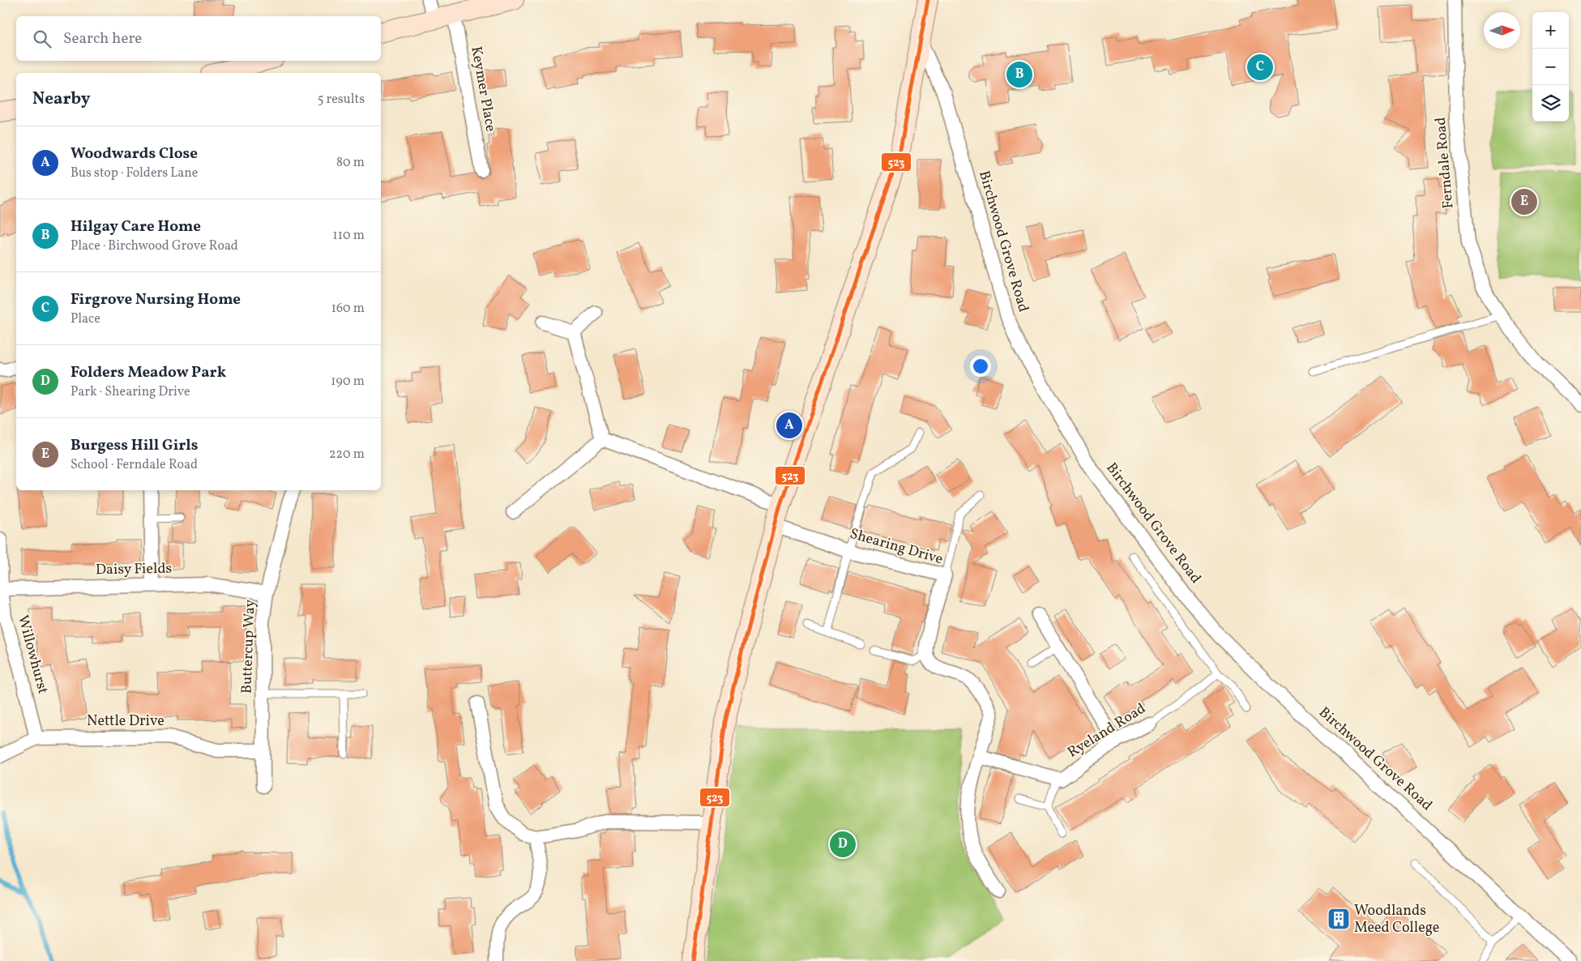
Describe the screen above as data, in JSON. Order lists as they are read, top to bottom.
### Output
{
  "streets": {
    "street": [
      "Keymer Place",
      "Ferndale Road",
      "Birchwood Grove Road",
      "Shearing Drive",
      "Daisy Fields",
      "Buttercup Way",
      "Willowhurst",
      "Nettle Drive",
      "Ryeland Road"
    ]
  },
  "crossings": [
    ["Daisy Fields", "Buttercup Way"],
    ["Daisy Fields", "Willowhurst"],
    ["Buttercup Way", "Nettle Drive"],
    ["Willowhurst", "Nettle Drive"]
  ],
  "places": {
    "building": ["Woodlands Meed College"]
  },
  "lines": ["transit line 523"],
  "north": "right",
  "page": {
    "map_buttons": ["+", "−"],
    "search": "Search here",
    "pins": [
      "C",
      "B",
      "E",
      "A",
      "D"
    ],
    "heading": ["Nearby", "5 results"],
    "list": [
      {
        "mark": "A",
        "name": "Woodwards Close",
        "note": "Bus stop · Folders Lane",
        "value": "80 m"
      },
      {
        "mark": "B",
        "name": "Hilgay Care Home",
        "note": "Place · Birchwood Grove Road",
        "value": "110 m"
      },
      {
        "mark": "C",
        "name": "Firgrove Nursing Home",
        "note": "Place",
        "value": "160 m"
      },
      {
        "mark": "D",
        "name": "Folders Meadow Park",
        "note": "Park · Shearing Drive",
        "value": "190 m"
      },
      {
        "mark": "E",
        "name": "Burgess Hill Girls",
        "note": "School · Ferndale Road",
        "value": "220 m"
      }
    ]
  }
}
